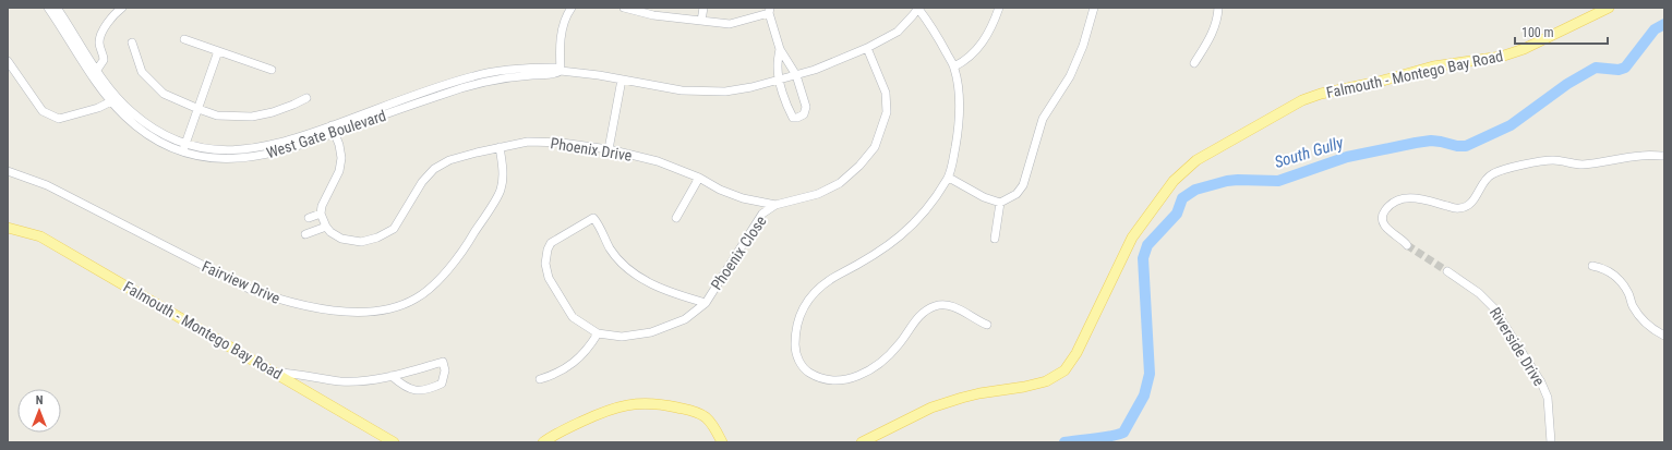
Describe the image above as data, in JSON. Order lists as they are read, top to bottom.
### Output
{
  "streets": {
    "main road": ["Falmouth - Montego Bay Road"],
    "street": [
      "West Gate Boulevard",
      "Phoenix Drive",
      "Phoenix Close",
      "Fairview Drive",
      "Riverside Drive"
    ]
  },
  "crossings": [
    ["West Gate Boulevard", "Phoenix Drive"],
    ["Phoenix Drive", "Phoenix Close"],
    ["Phoenix Drive", "Fairview Drive"]
  ],
  "water": ["South Gully"],
  "scale_bar": "100 m",
  "north": "top"
}
